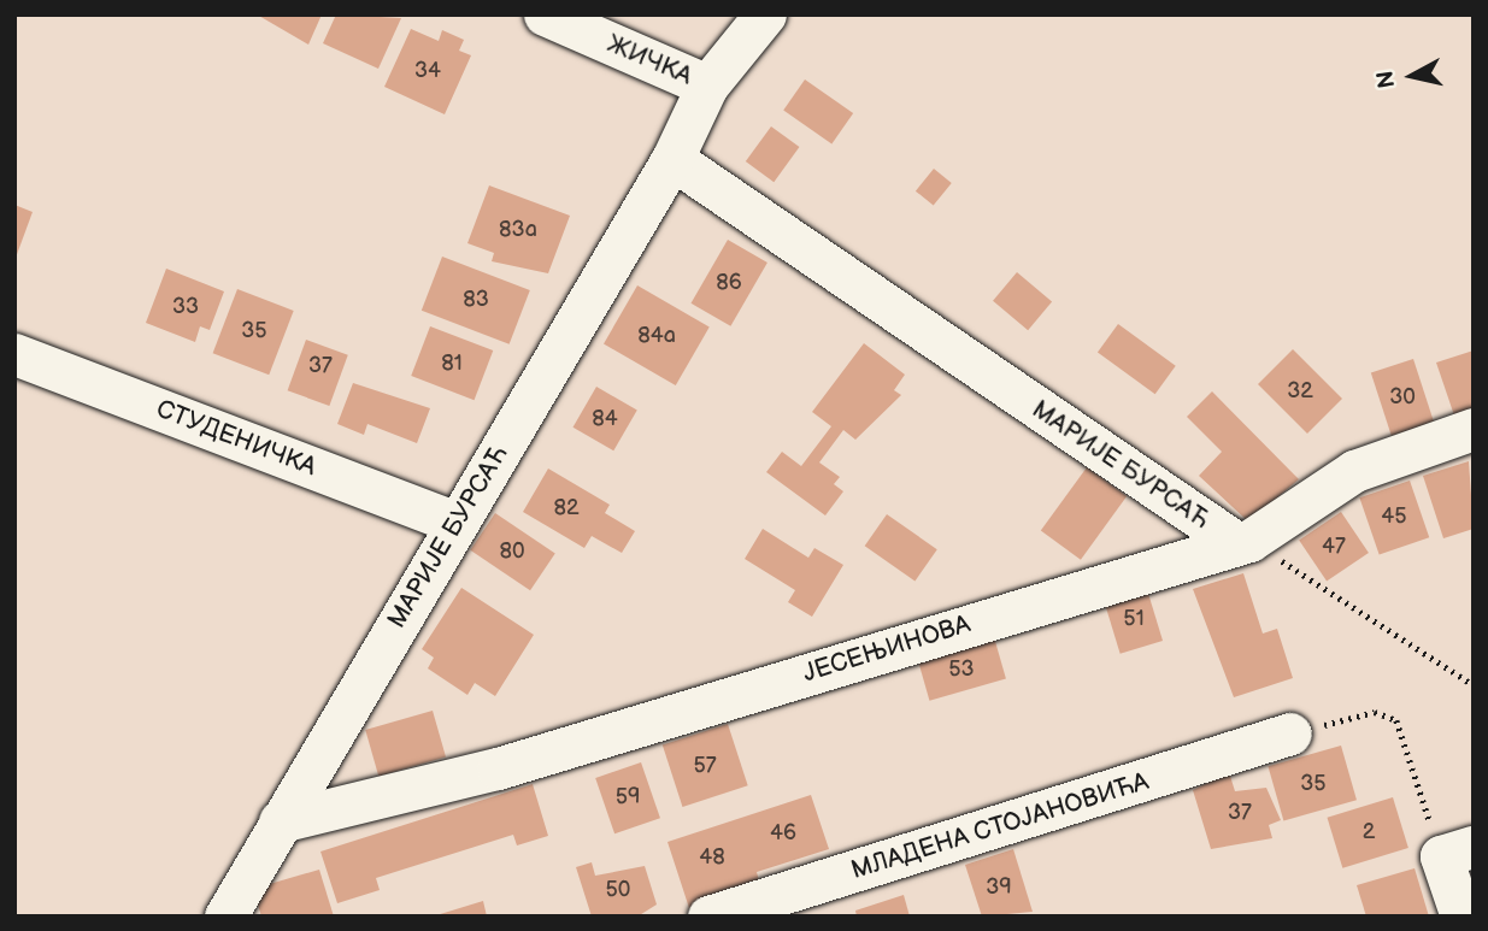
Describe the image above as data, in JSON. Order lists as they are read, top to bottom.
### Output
{
  "streets": {
    "street": [
      "ЖИЧКА",
      "СТУДЕНИЧКА",
      "МАРИЈЕ БУРСАЋ",
      "ЈЕСЕЊИНОВА",
      "МЛАДЕНА СТОЈАНОВИЋА"
    ]
  },
  "crossings": [
    ["ЖИЧКА", "МАРИЈЕ БУРСАЋ"],
    ["СТУДЕНИЧКА", "МАРИЈЕ БУРСАЋ"],
    ["МАРИЈЕ БУРСАЋ", "ЈЕСЕЊИНОВА"]
  ],
  "house_numbers": [
    "34",
    "83a",
    "86",
    "83",
    "33",
    "35",
    "84a",
    "81",
    "37",
    "32",
    "30",
    "84",
    "82",
    "45",
    "47",
    "80",
    "51",
    "53",
    "57",
    "35",
    "59",
    "37",
    "2",
    "46",
    "48",
    "39",
    "50"
  ],
  "north": "left"
}
